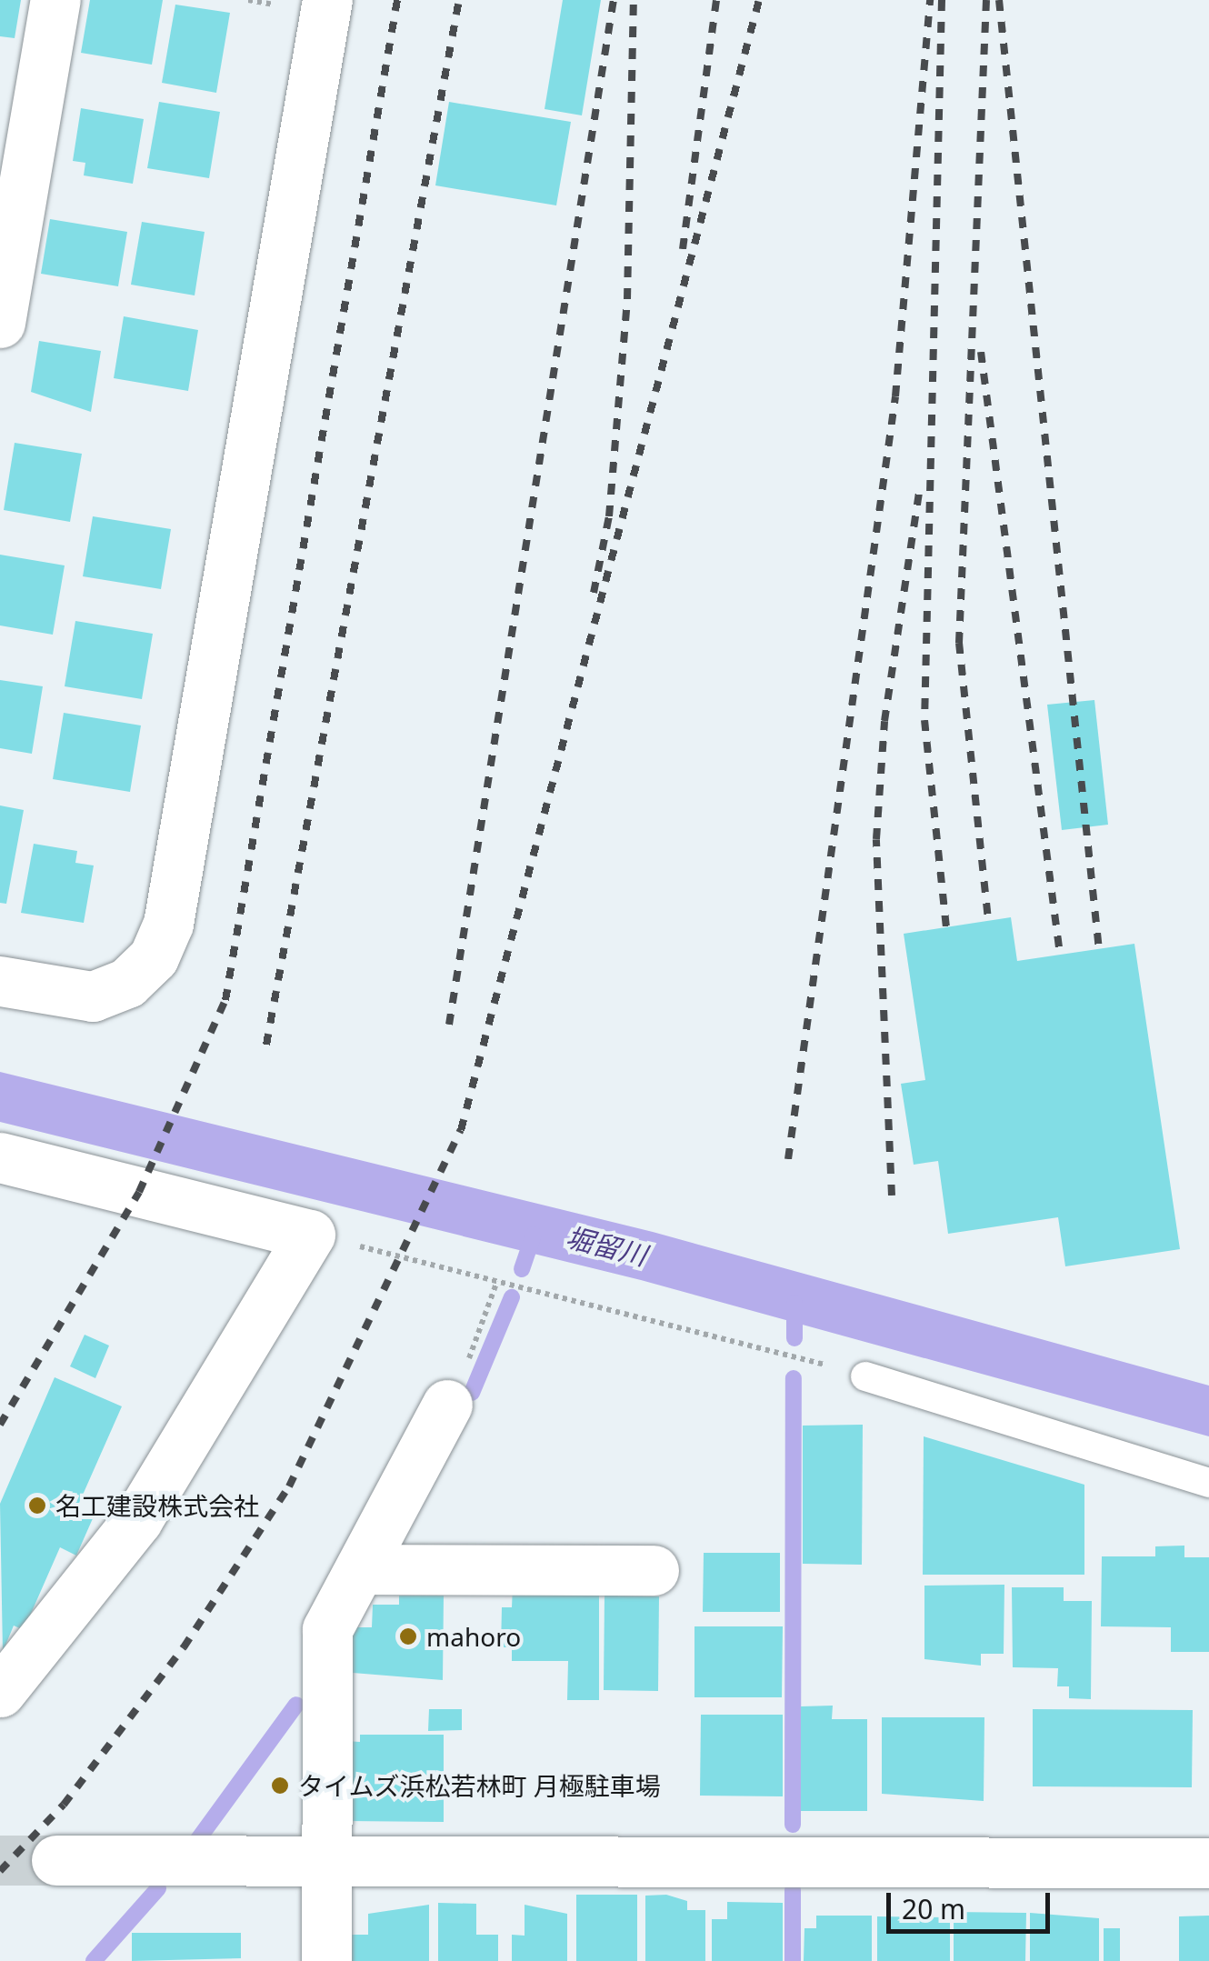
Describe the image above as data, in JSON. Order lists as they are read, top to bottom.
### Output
{
  "water": ["堀留川"],
  "places": ["名工建設株式会社", "mahoro", "タイムズ浜松若林町 月極駐車場"],
  "scale_bar": "20 m"
}
